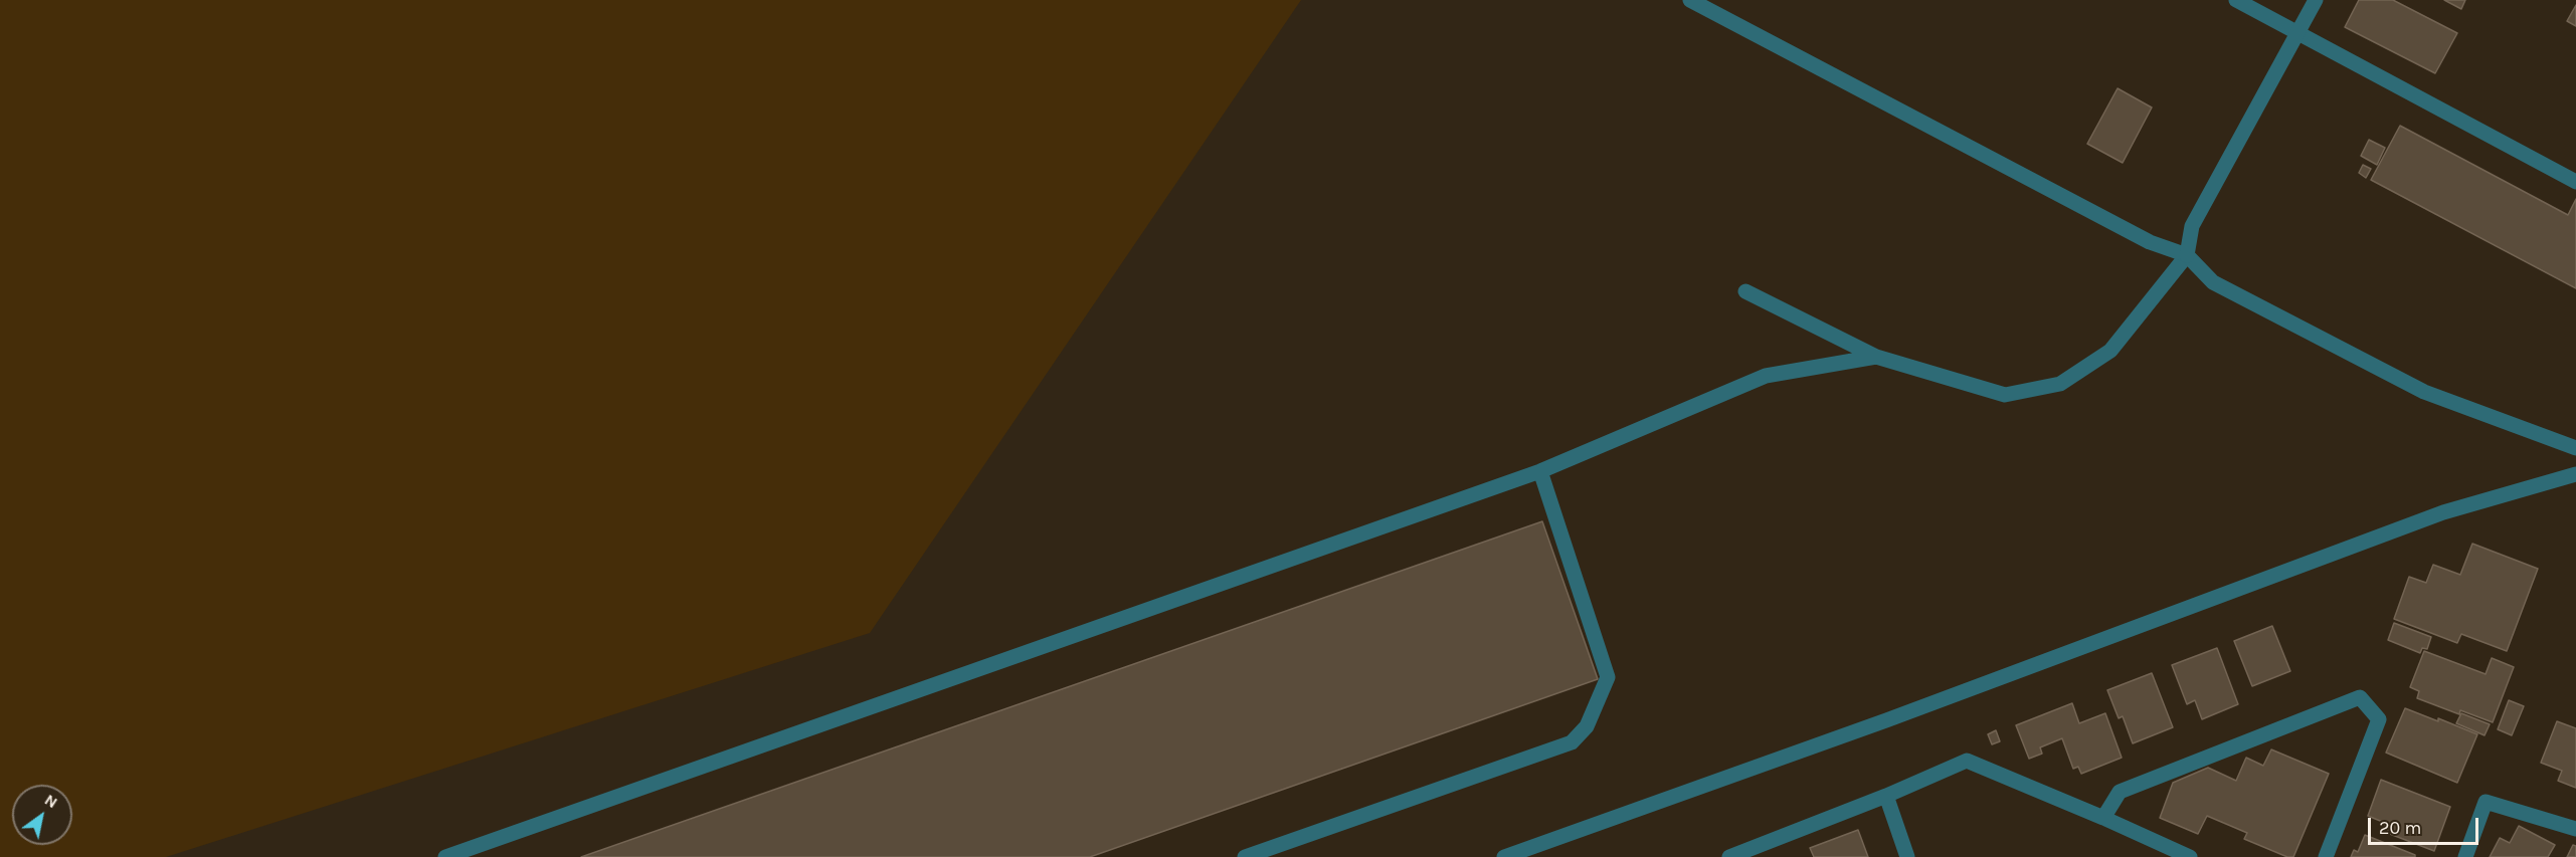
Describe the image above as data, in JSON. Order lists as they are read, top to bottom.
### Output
{
  "scale_bar": "20 m",
  "north": "top right"
}
